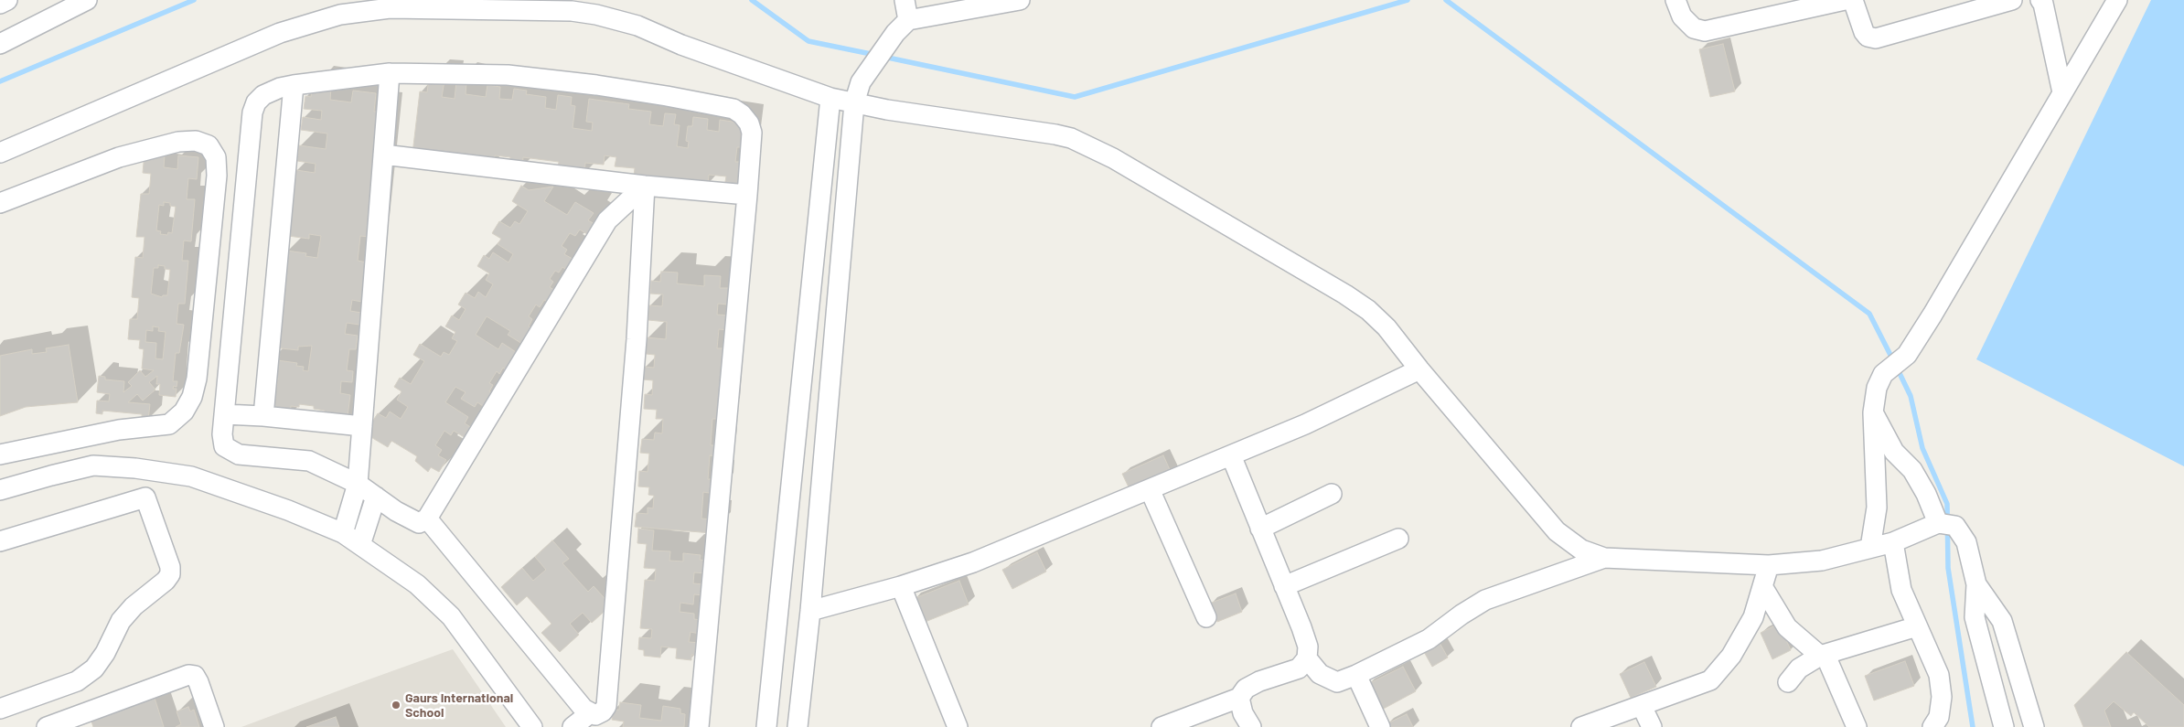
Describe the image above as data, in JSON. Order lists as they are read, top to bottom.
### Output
{
  "places": ["Gaurs International School"]
}
